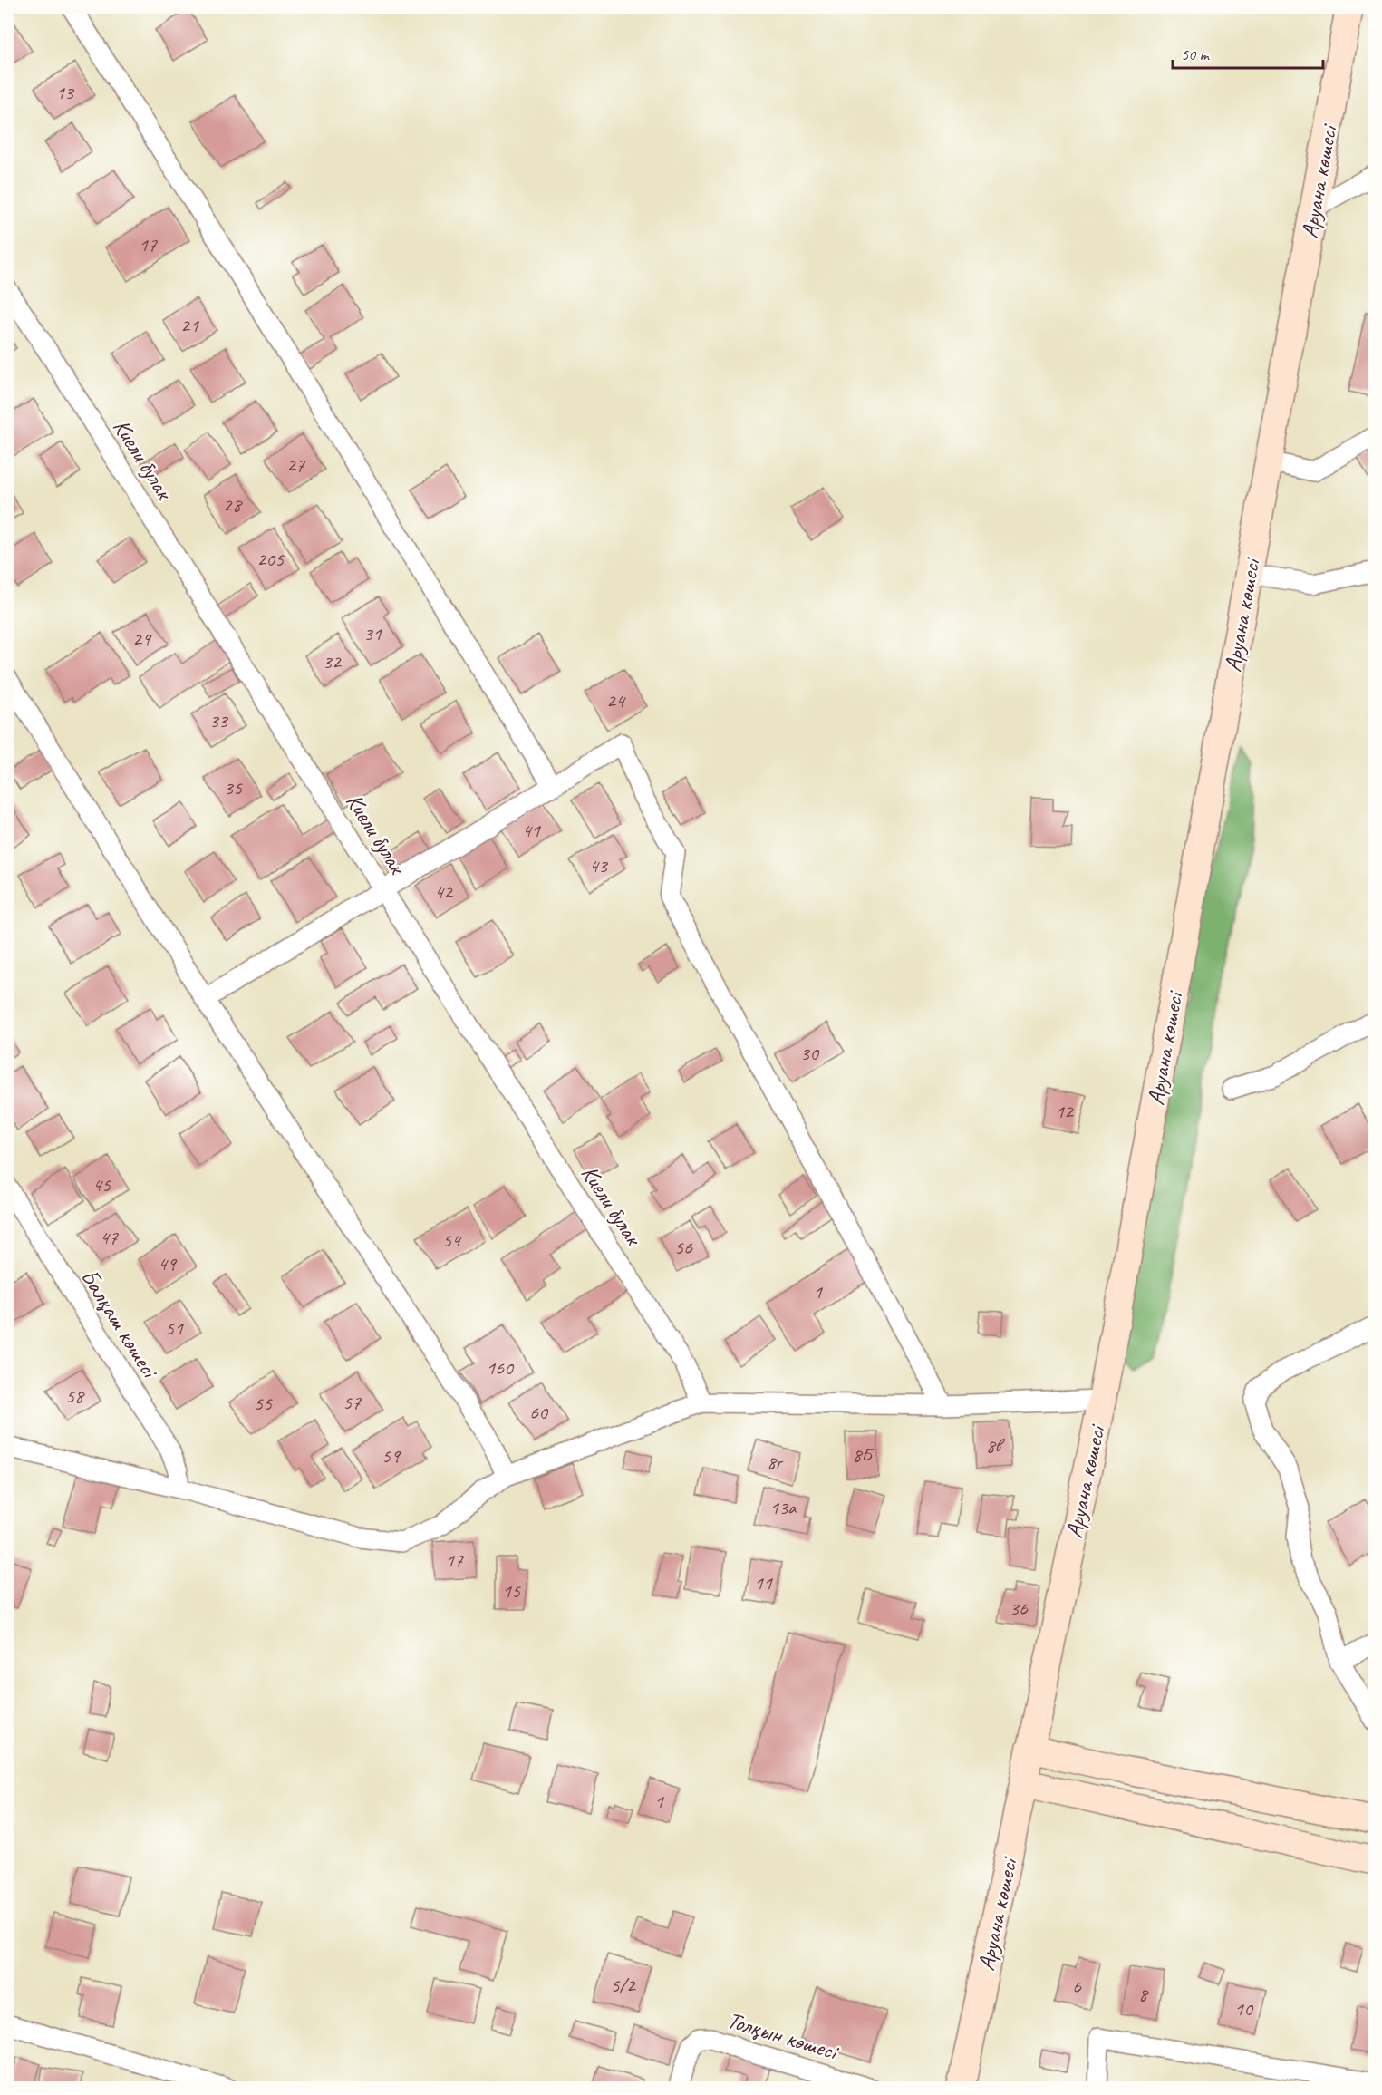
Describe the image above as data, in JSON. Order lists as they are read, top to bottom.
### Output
{
  "streets": {
    "street": [
      "Аруана көшесі",
      "Киели булак",
      "Балқаш көшесі",
      "Толқын көшесі"
    ]
  },
  "house_numbers": [
    "13",
    "17",
    "21",
    "27",
    "28",
    "205",
    "31",
    "29",
    "32",
    "24",
    "33",
    "35",
    "41",
    "43",
    "42",
    "30",
    "12",
    "45",
    "47",
    "54",
    "56",
    "49",
    "1",
    "51",
    "160",
    "58",
    "57",
    "55",
    "60",
    "8в",
    "8Б",
    "59",
    "8г",
    "13а",
    "17",
    "11",
    "15",
    "36",
    "1",
    "5/2",
    "6",
    "8",
    "10"
  ],
  "scale_bar": "50 m"
}
